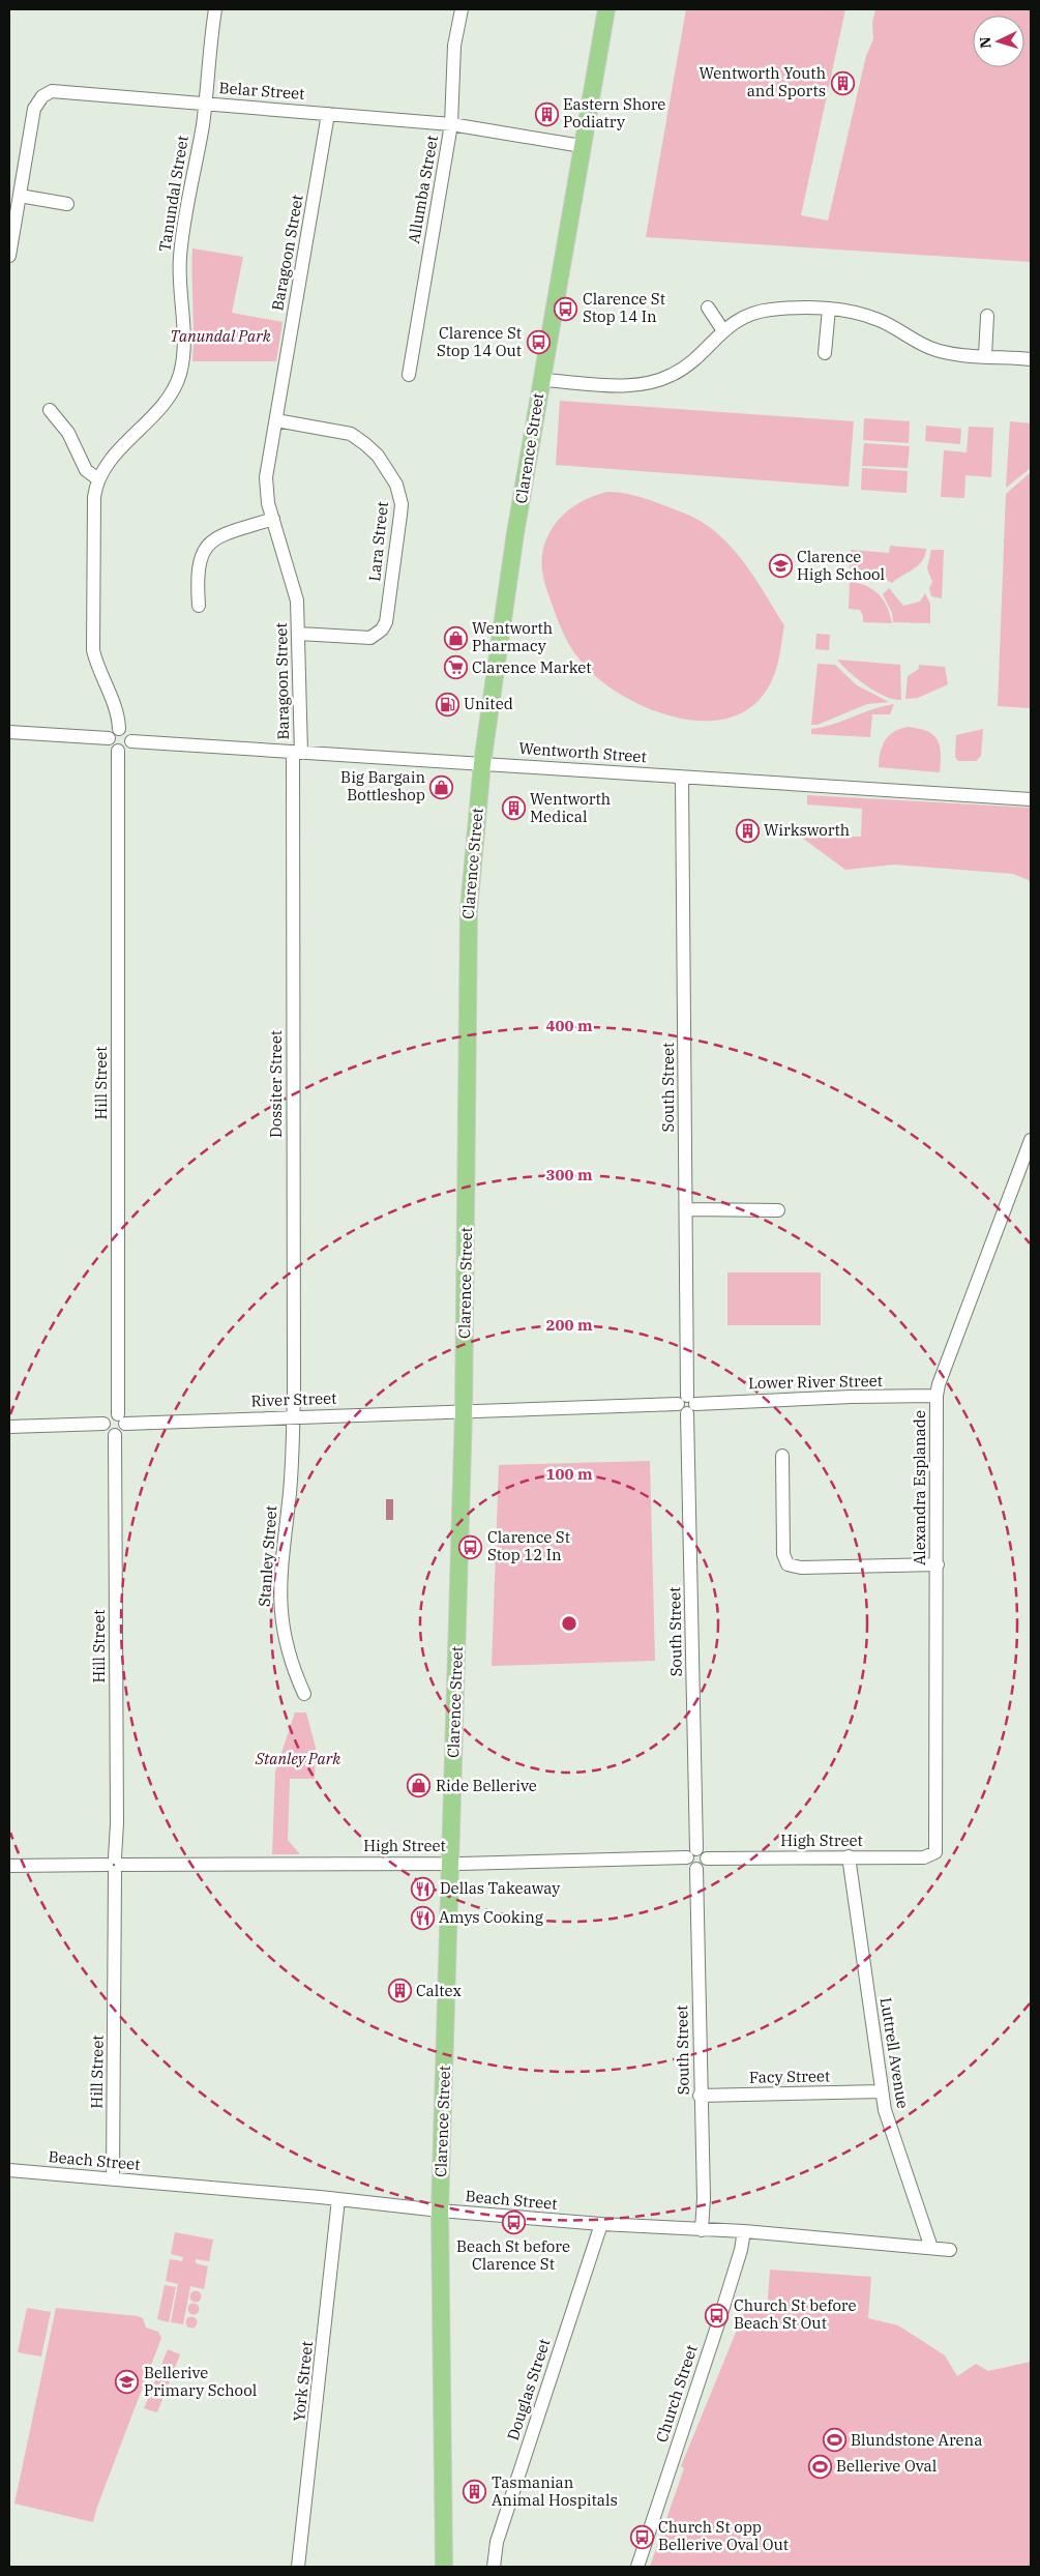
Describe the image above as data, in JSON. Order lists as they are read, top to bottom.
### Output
{
  "streets": {
    "main road": ["Clarence Street"],
    "street": [
      "Belar Street",
      "Allumba Street",
      "Tanundal Street",
      "Baragoon Street",
      "Lara Street",
      "Wentworth Street",
      "Hill Street",
      "Dossiter Street",
      "South Street",
      "Lower River Street",
      "River Street",
      "Alexandra Esplanade",
      "Stanley Street",
      "High Street",
      "Luttrell Avenue",
      "Facy Street",
      "Beach Street",
      "York Street",
      "Douglas Street",
      "Church Street"
    ]
  },
  "crossings": [
    ["Belar Street", "Allumba Street"],
    ["Belar Street", "Tanundal Street"],
    ["Belar Street", "Baragoon Street"],
    ["Belar Street", "Clarence Street"],
    ["Tanundal Street", "Wentworth Street"],
    ["Tanundal Street", "Hill Street"],
    ["Baragoon Street", "Lara Street"],
    ["Baragoon Street", "Wentworth Street"],
    ["Baragoon Street", "Dossiter Street"],
    ["Clarence Street", "Wentworth Street"],
    ["Clarence Street", "Lower River Street"],
    ["Clarence Street", "River Street"],
    ["Clarence Street", "High Street"],
    ["Clarence Street", "Beach Street"],
    ["Wentworth Street", "Hill Street"],
    ["Wentworth Street", "Dossiter Street"],
    ["Wentworth Street", "South Street"],
    ["Hill Street", "River Street"],
    ["Hill Street", "High Street"],
    ["Hill Street", "Beach Street"],
    ["Dossiter Street", "River Street"],
    ["Dossiter Street", "Stanley Street"],
    ["South Street", "Lower River Street"],
    ["South Street", "High Street"],
    ["South Street", "Facy Street"],
    ["South Street", "Beach Street"],
    ["Lower River Street", "River Street"],
    ["Lower River Street", "Alexandra Esplanade"],
    ["River Street", "Stanley Street"],
    ["Alexandra Esplanade", "High Street"],
    ["High Street", "Luttrell Avenue"],
    ["Luttrell Avenue", "Facy Street"],
    ["Luttrell Avenue", "Beach Street"],
    ["Beach Street", "York Street"],
    ["Beach Street", "Douglas Street"],
    ["Beach Street", "Church Street"]
  ],
  "parks": ["Tanundal Park", "Stanley Park"],
  "places": {
    "building": [
      "Wentworth Youth and Sports",
      "Eastern Shore Podiatry",
      "Wentworth Medical",
      "Wirksworth",
      "Caltex",
      "Tasmanian Animal Hospitals"
    ],
    "bus stop": [
      "Clarence St Stop 14 In",
      "Clarence St Stop 14 Out",
      "Clarence St Stop 12 In",
      "Beach St before Clarence St",
      "Church St before Beach St Out",
      "Church St opp Bellerive Oval Out"
    ],
    "school or university": ["Clarence High School", "Bellerive Primary School"],
    "shop": ["Wentworth Pharmacy", "Big Bargain Bottleshop", "Ride Bellerive"],
    "supermarket": ["Clarence Market"],
    "fuel station": ["United"],
    "restaurant": ["Dellas Takeaway", "Amys Cooking"],
    "sports": ["Blundstone Arena", "Bellerive Oval"]
  },
  "north": "left",
  "rings": [
    "400 m",
    "300 m",
    "200 m",
    "100 m"
  ]
}
